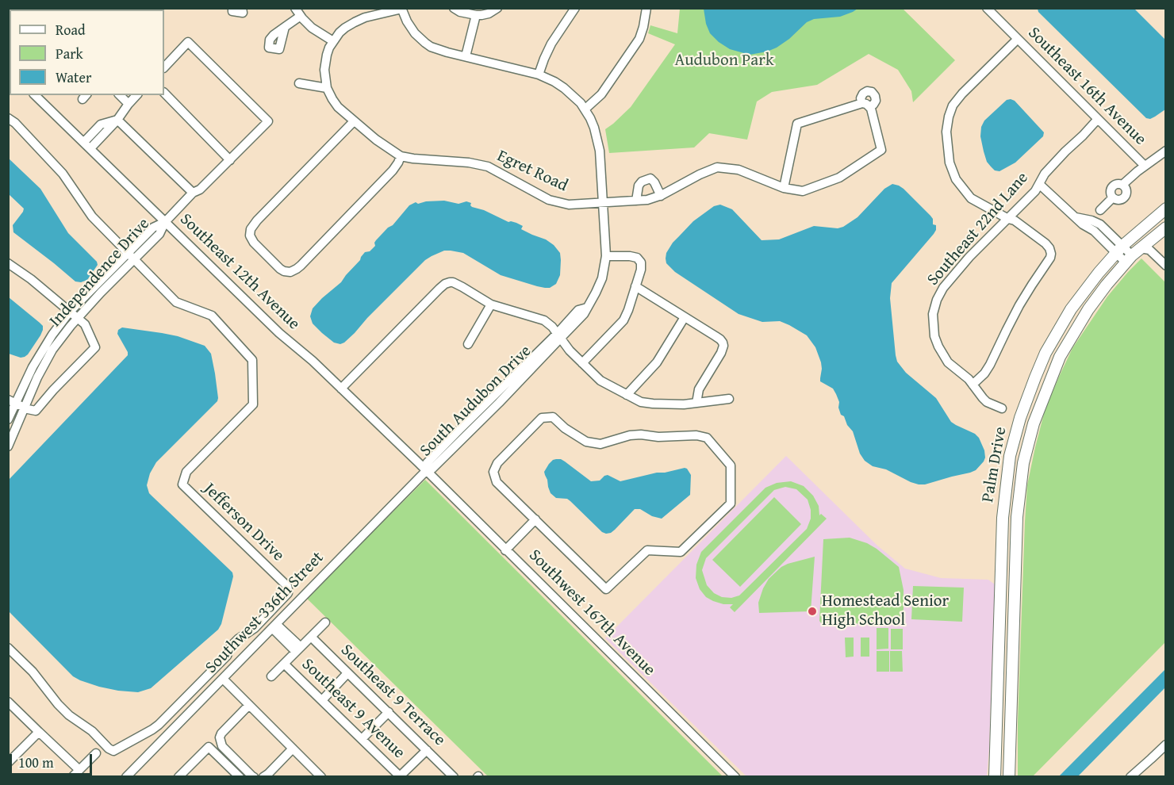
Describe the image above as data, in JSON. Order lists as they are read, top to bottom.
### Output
{
  "streets": {
    "main road": ["Palm Drive"],
    "street": [
      "Southeast 16th Avenue",
      "Egret Road",
      "Southeast 22nd Lane",
      "Southeast 12th Avenue",
      "Independence Drive",
      "South Audubon Drive",
      "Jefferson Drive",
      "Southwest 336th Street",
      "Southwest 167th Avenue",
      "Southeast 9 Terrace",
      "Southeast 9 Avenue"
    ]
  },
  "crossings": [
    ["Southeast 16th Avenue", "Southeast 22nd Lane"],
    ["Egret Road", "South Audubon Drive"],
    ["Southeast 12th Avenue", "Independence Drive"],
    ["Southeast 12th Avenue", "South Audubon Drive"],
    ["Southeast 12th Avenue", "Southwest 336th Street"],
    ["Southeast 12th Avenue", "Southwest 167th Avenue"],
    ["Independence Drive", "Jefferson Drive"],
    ["South Audubon Drive", "Southwest 336th Street"],
    ["South Audubon Drive", "Southwest 167th Avenue"],
    ["Southwest 336th Street", "Southwest 167th Avenue"]
  ],
  "parks": ["Audubon Park"],
  "places": ["Homestead Senior High School"],
  "legend": ["Road", "Park", "Water"],
  "scale_bar": "100 m"
}
